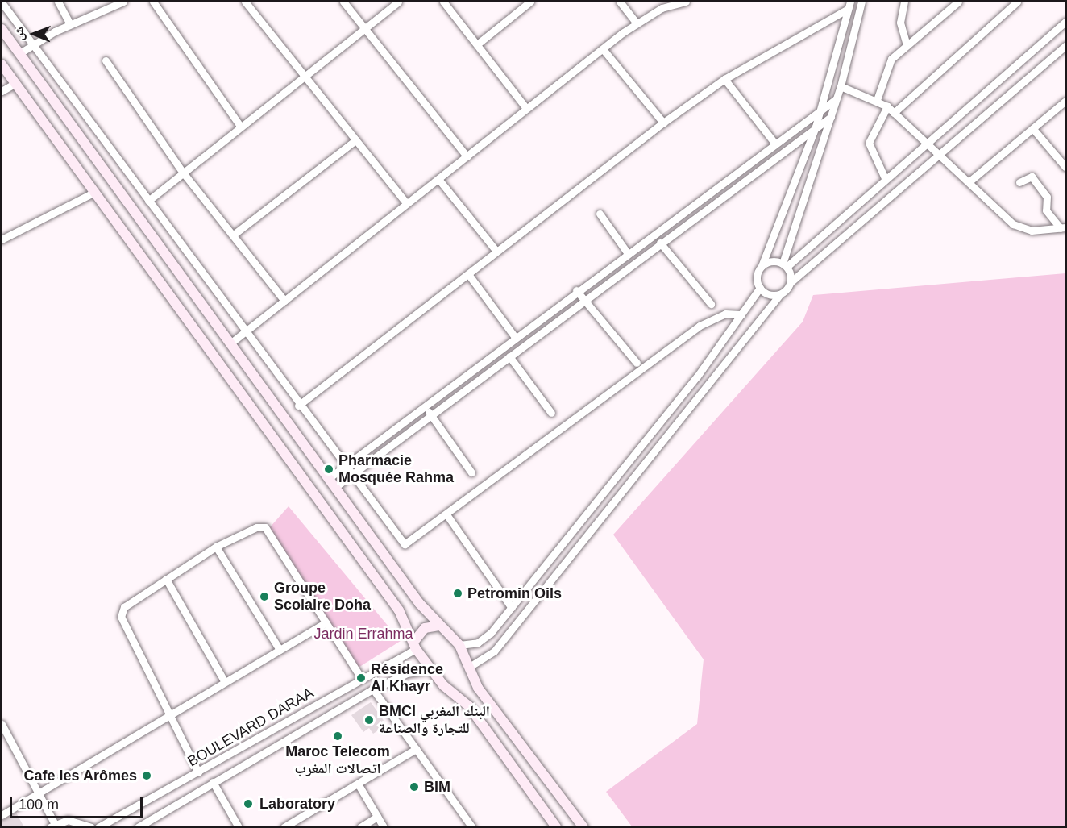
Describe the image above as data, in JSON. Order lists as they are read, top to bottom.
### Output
{
  "streets": {
    "street": ["BOULEVARD DARAA"]
  },
  "parks": ["Jardin Errahma"],
  "places": [
    "Pharmacie Mosquée Rahma",
    "Petromin Oils",
    "Groupe Scolaire Doha",
    "Résidence Al Khayr",
    "BMCI البنك المغربي للتجارة والصناعة",
    "Maroc Telecom اتصالات المغرب",
    "Cafe les Arômes",
    "BIM",
    "Laboratory"
  ],
  "scale_bar": "100 m",
  "north": "left"
}
